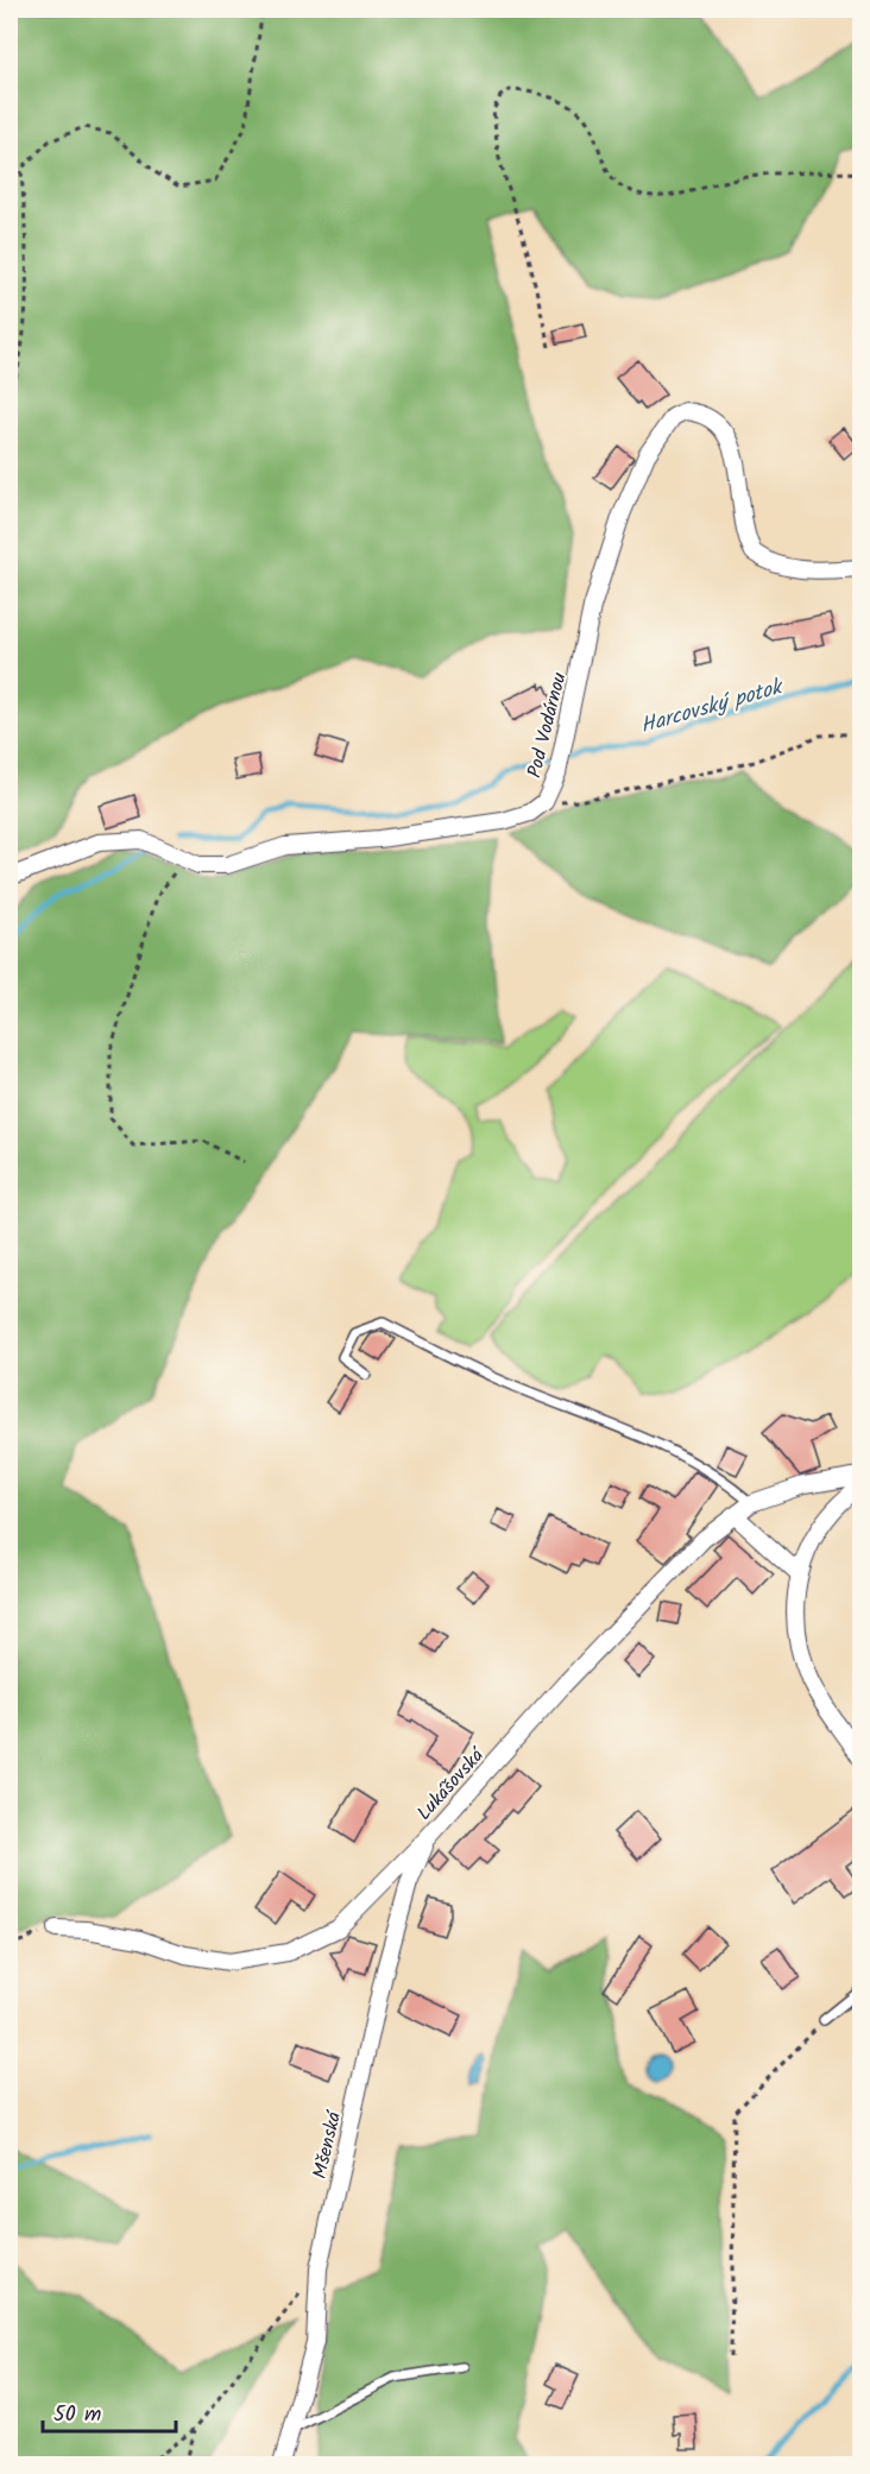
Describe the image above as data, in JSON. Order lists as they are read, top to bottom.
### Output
{
  "streets": {
    "street": ["Pod Vodárnou", "Lukášovská", "Mšenská"]
  },
  "crossings": [
    ["Lukášovská", "Mšenská"]
  ],
  "water": ["Harcovský potok"],
  "scale_bar": "50 m"
}
